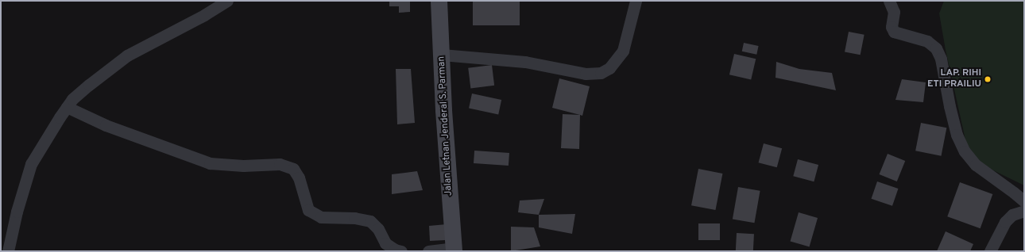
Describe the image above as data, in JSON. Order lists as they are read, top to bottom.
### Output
{
  "streets": {
    "street": ["Jalan Letnan Jenderal S. Parman"]
  },
  "places": ["LAP. RIHI ETI PRAILIU"]
}
